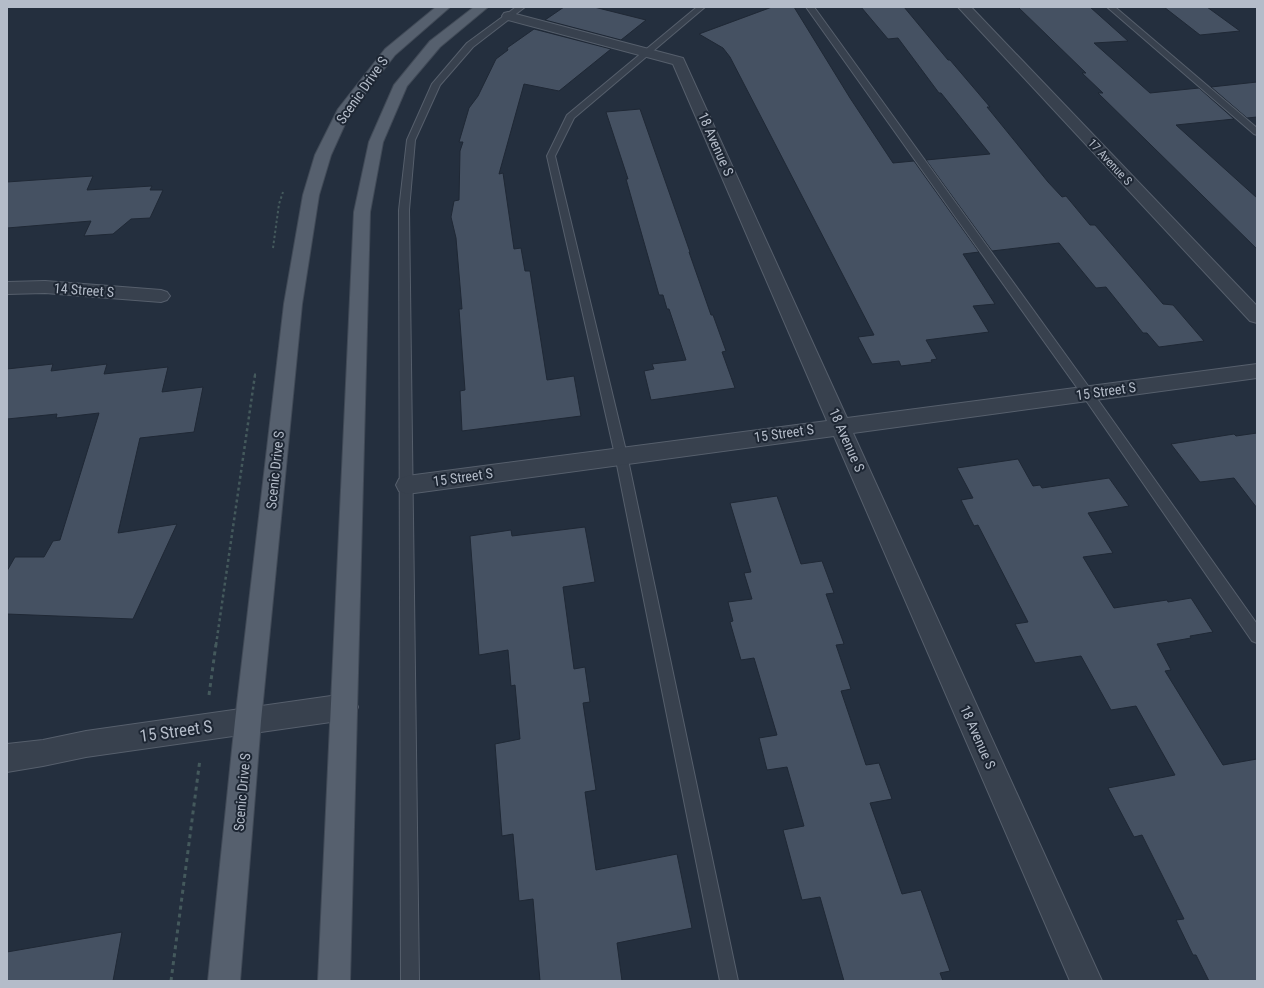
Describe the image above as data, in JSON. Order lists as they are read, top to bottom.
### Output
{
  "streets": {
    "main road": ["Scenic Drive S"],
    "street": [
      "18 Avenue S",
      "17 Avenue S",
      "14 Street S",
      "15 Street S"
    ]
  },
  "crossings": [
    ["Scenic Drive S", "15 Street S"],
    ["18 Avenue S", "15 Street S"]
  ]
}
